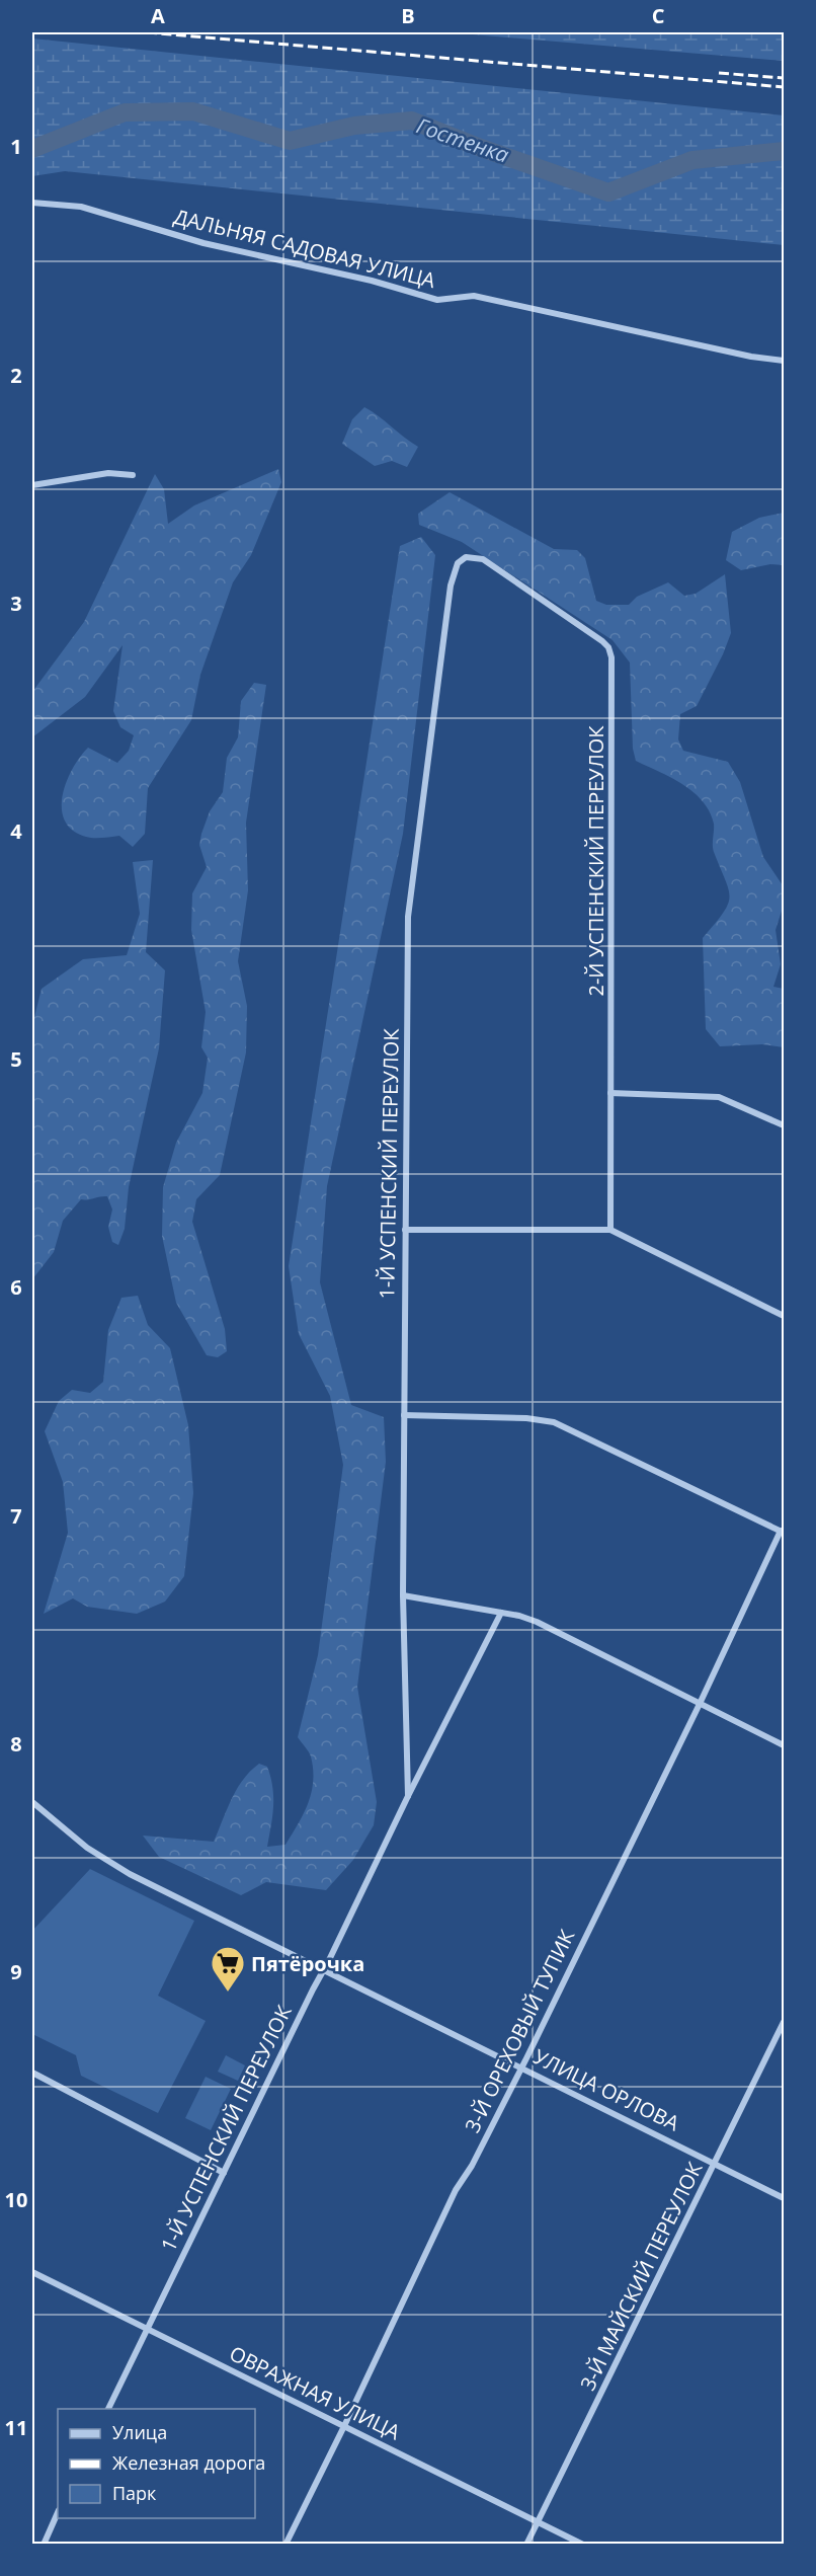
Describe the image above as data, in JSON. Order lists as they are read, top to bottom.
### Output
{
  "streets": {
    "street": [
      "ДАЛЬНЯЯ САДОВАЯ УЛИЦА",
      "2-Й УСПЕНСКИЙ ПЕРЕУЛОК",
      "1-Й УСПЕНСКИЙ ПЕРЕУЛОК",
      "3-Й ОРЕХОВЫЙ ТУПИК",
      "УЛИЦА ОРЛОВА",
      "3-Й МАЙСКИЙ ПЕРЕУЛОК",
      "ОВРАЖНАЯ УЛИЦА"
    ]
  },
  "crossings": [
    ["2-Й УСПЕНСКИЙ ПЕРЕУЛОК", "1-Й УСПЕНСКИЙ ПЕРЕУЛОК"],
    ["1-Й УСПЕНСКИЙ ПЕРЕУЛОК", "УЛИЦА ОРЛОВА"],
    ["1-Й УСПЕНСКИЙ ПЕРЕУЛОК", "ОВРАЖНАЯ УЛИЦА"],
    ["3-Й ОРЕХОВЫЙ ТУПИК", "УЛИЦА ОРЛОВА"],
    ["3-Й ОРЕХОВЫЙ ТУПИК", "ОВРАЖНАЯ УЛИЦА"],
    ["УЛИЦА ОРЛОВА", "3-Й МАЙСКИЙ ПЕРЕУЛОК"],
    ["3-Й МАЙСКИЙ ПЕРЕУЛОК", "ОВРАЖНАЯ УЛИЦА"]
  ],
  "water": ["Гостенка"],
  "places": {
    "supermarket": ["Пятёрочка"]
  },
  "legend": ["Улица", "Железная дорога", "Парк"],
  "grid": {
    "columns": ["A", "B", "C"],
    "rows": [
      "1",
      "2",
      "3",
      "4",
      "5",
      "6",
      "7",
      "8",
      "9",
      "10",
      "11"
    ]
  }
}
